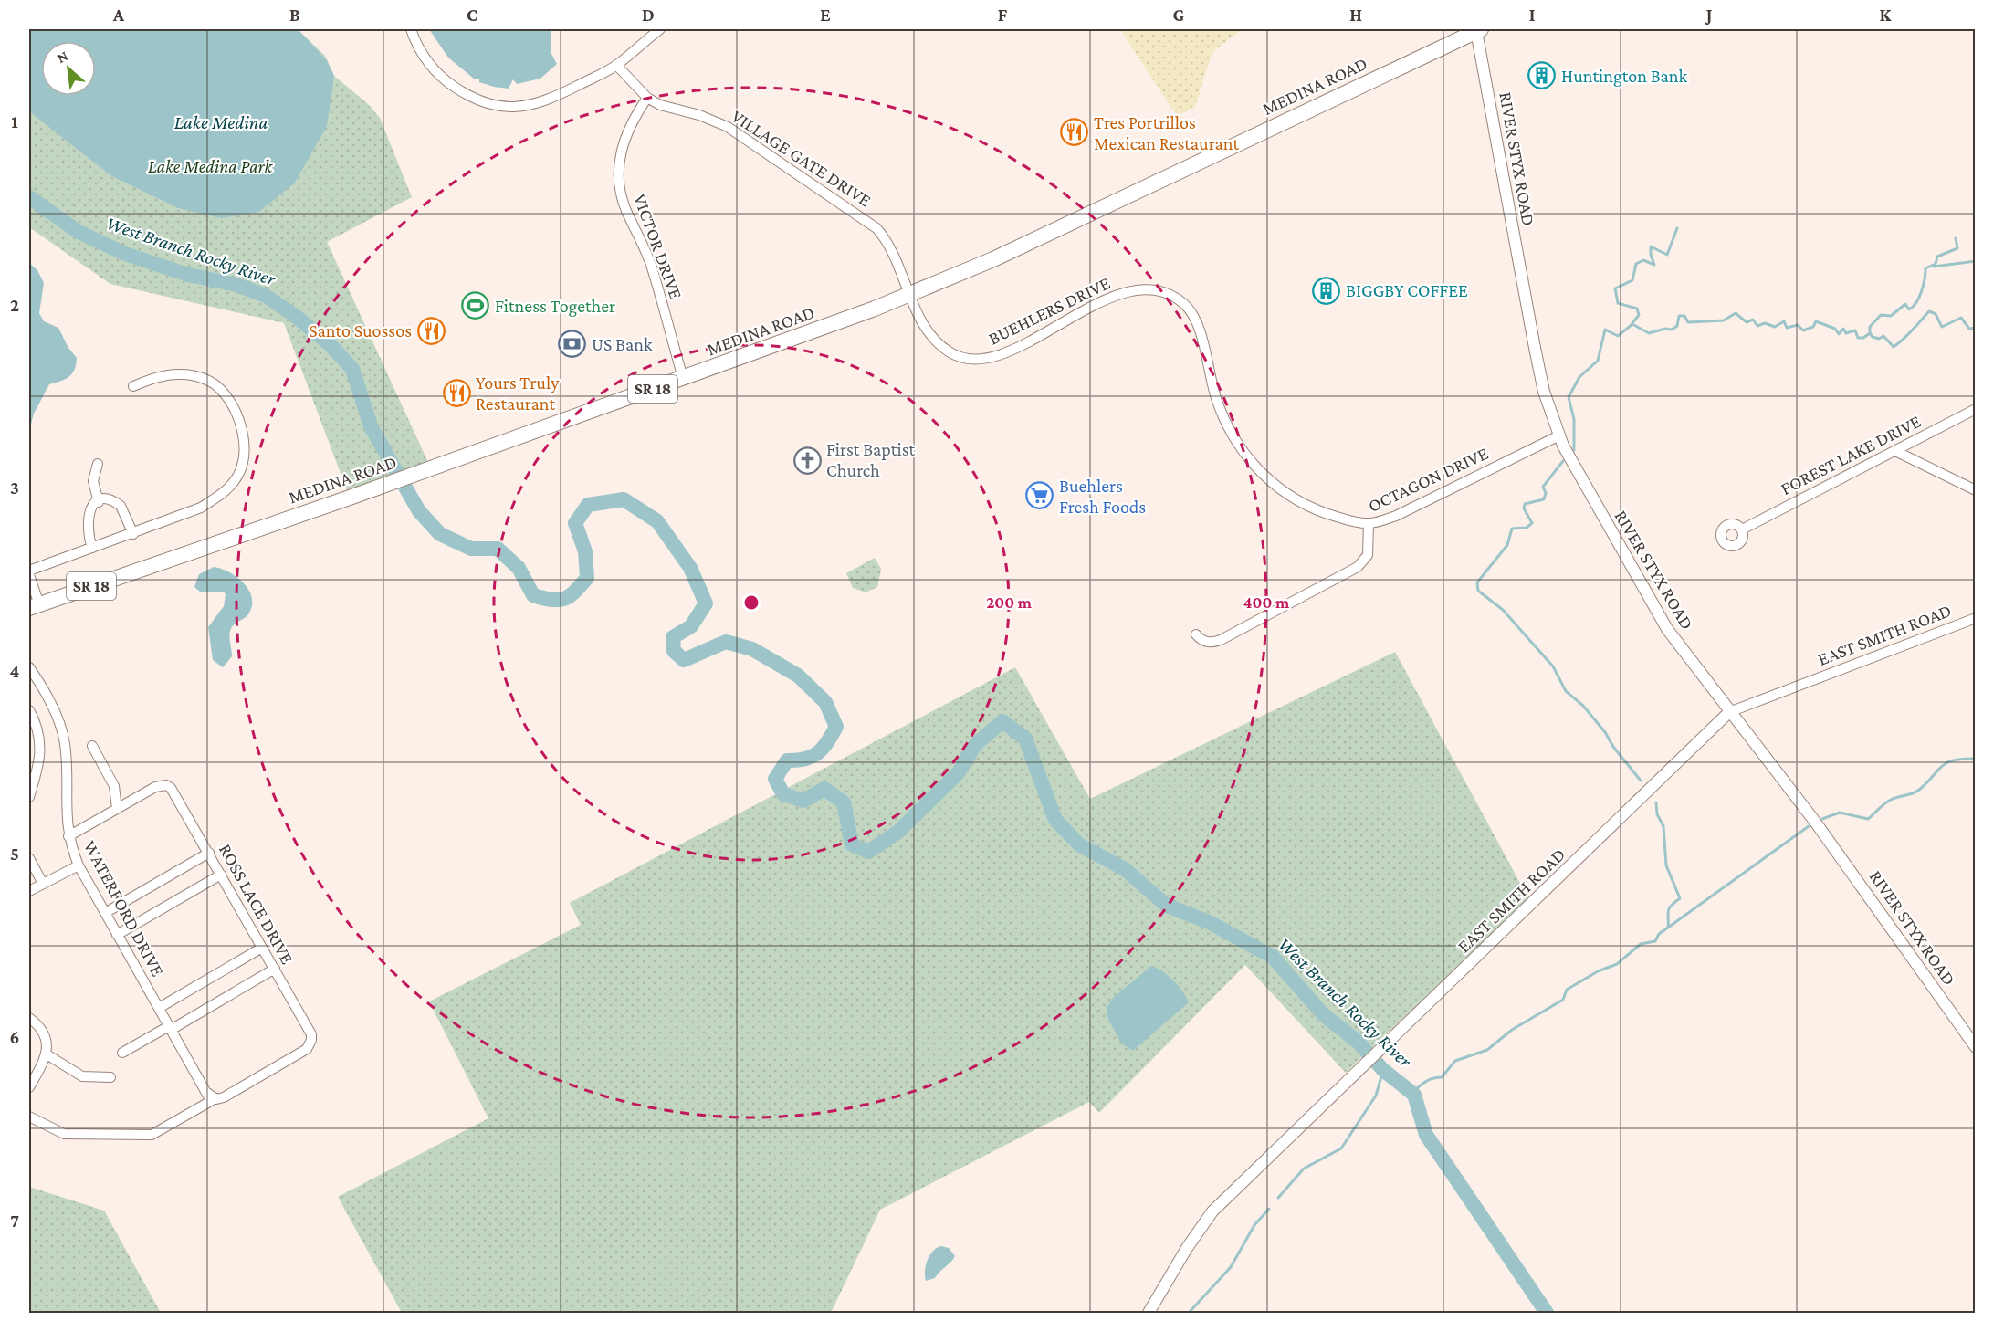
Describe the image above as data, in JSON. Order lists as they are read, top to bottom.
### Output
{
  "streets": {
    "highway": ["MEDINA ROAD", "SR 18"],
    "street": [
      "VILLAGE GATE DRIVE",
      "RIVER STYX ROAD",
      "VICTOR DRIVE",
      "BUEHLERS DRIVE",
      "FOREST LAKE DRIVE",
      "OCTAGON DRIVE",
      "EAST SMITH ROAD",
      "ROSS LACE DRIVE",
      "WATERFORD DRIVE"
    ]
  },
  "crossings": [
    ["MEDINA ROAD", "VILLAGE GATE DRIVE"],
    ["MEDINA ROAD", "RIVER STYX ROAD"],
    ["MEDINA ROAD", "VICTOR DRIVE"],
    ["MEDINA ROAD", "BUEHLERS DRIVE"],
    ["VILLAGE GATE DRIVE", "VICTOR DRIVE"],
    ["VILLAGE GATE DRIVE", "BUEHLERS DRIVE"],
    ["RIVER STYX ROAD", "OCTAGON DRIVE"],
    ["RIVER STYX ROAD", "EAST SMITH ROAD"],
    ["BUEHLERS DRIVE", "OCTAGON DRIVE"],
    ["ROSS LACE DRIVE", "WATERFORD DRIVE"]
  ],
  "water": ["Lake Medina", "West Branch Rocky River"],
  "parks": ["Lake Medina Park"],
  "places": {
    "building": ["Huntington Bank", "BIGGBY COFFEE"],
    "restaurant": ["Tres Portrillos Mexican Restaurant", "Santo Suossos", "Yours Truly Restaurant"],
    "sports": ["Fitness Together"],
    "bank": ["US Bank"],
    "church": ["First Baptist Church"],
    "supermarket": ["Buehlers Fresh Foods"]
  },
  "north": "top left",
  "grid": {
    "columns": [
      "A",
      "B",
      "C",
      "D",
      "E",
      "F",
      "G",
      "H",
      "I",
      "J",
      "K"
    ],
    "rows": [
      "1",
      "2",
      "3",
      "4",
      "5",
      "6",
      "7"
    ]
  },
  "rings": ["200 m", "400 m"]
}
